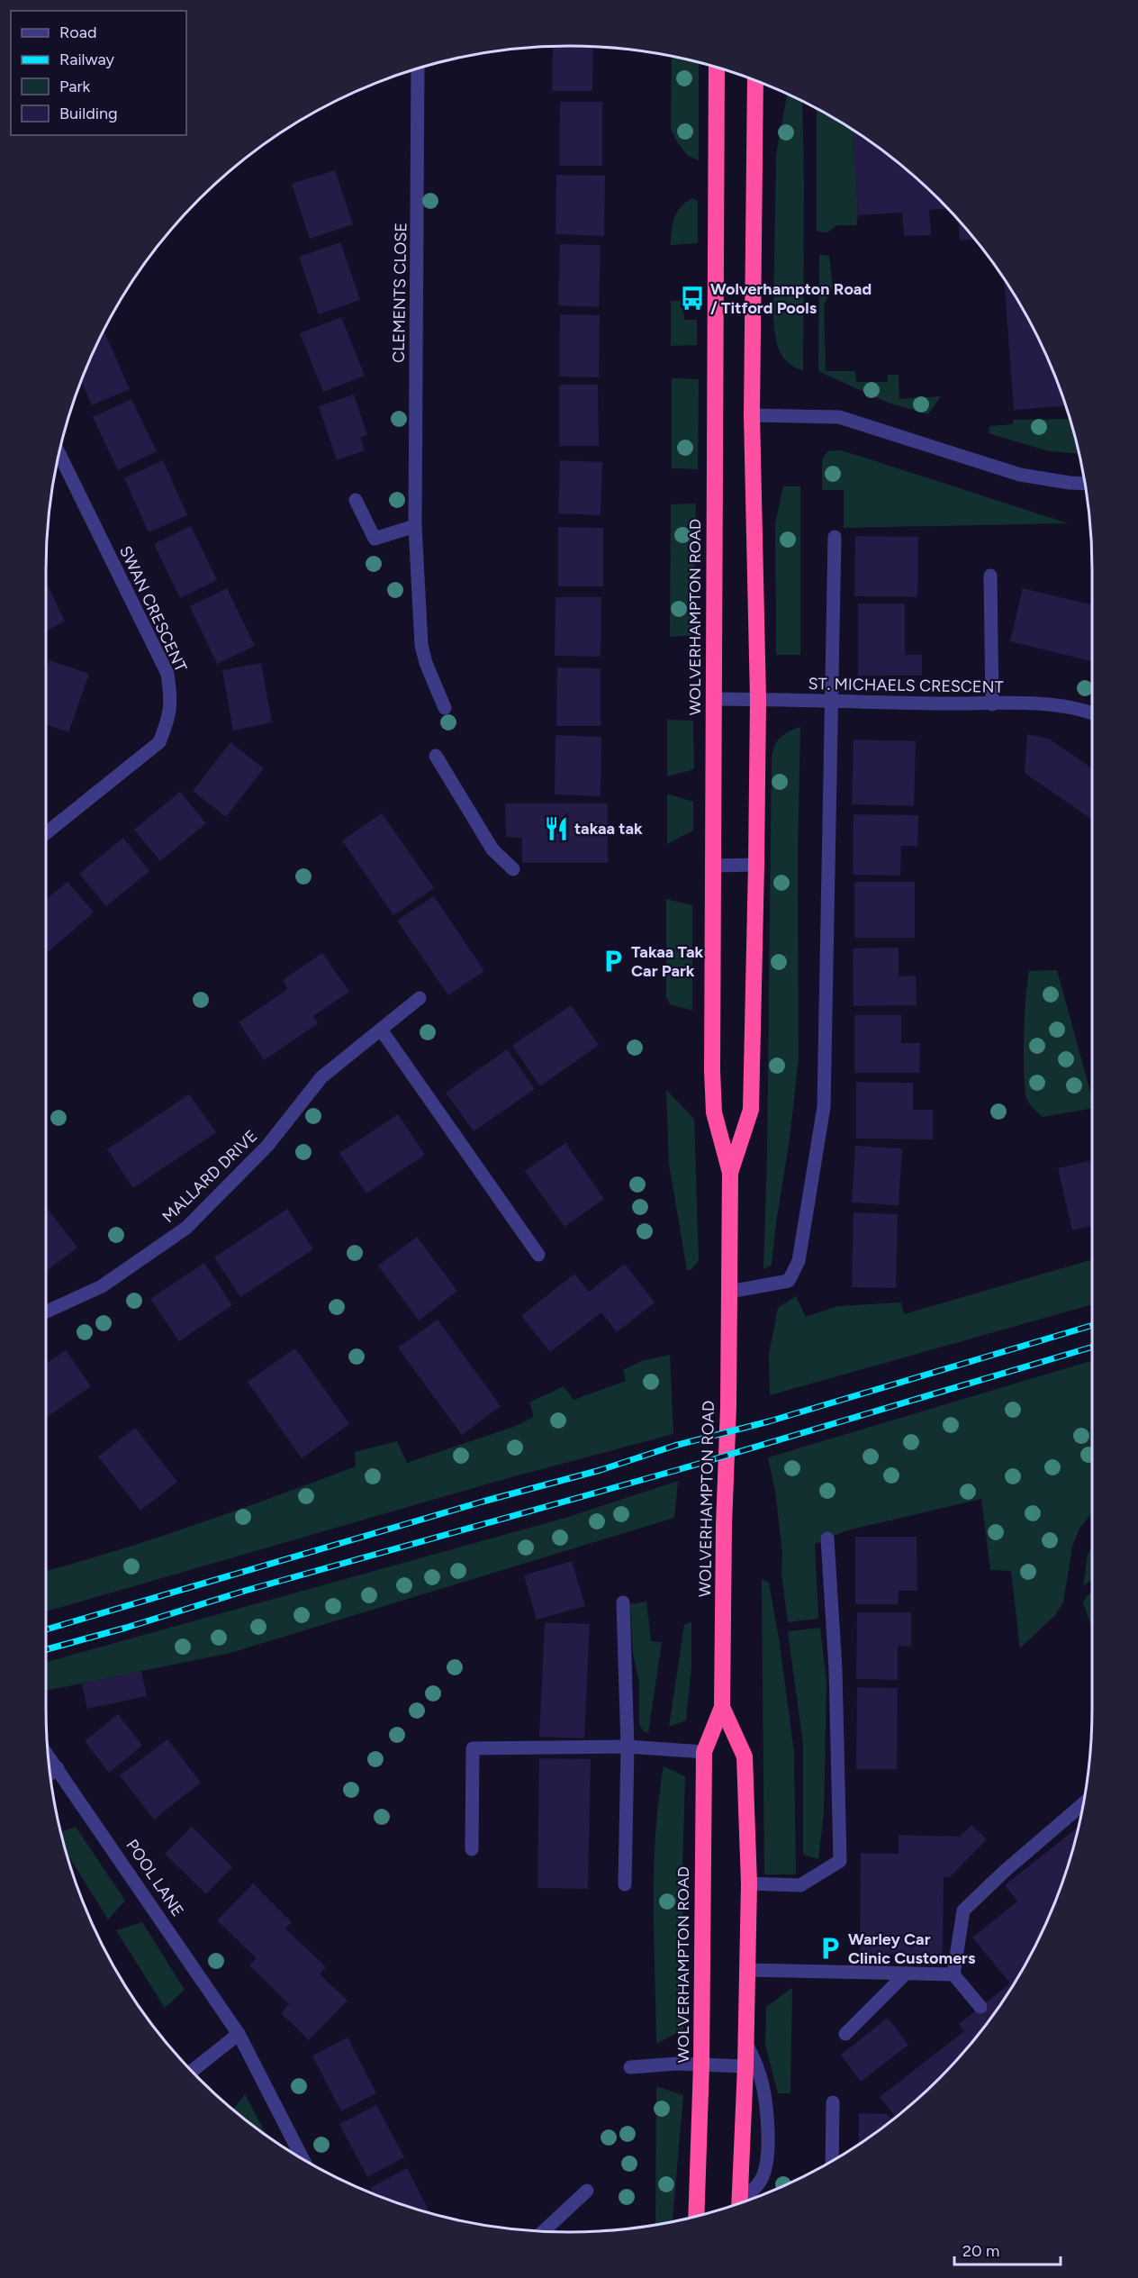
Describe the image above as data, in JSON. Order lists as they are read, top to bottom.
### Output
{
  "streets": {
    "highway": ["WOLVERHAMPTON ROAD"],
    "street": [
      "CLEMENTS CLOSE",
      "SWAN CRESCENT",
      "ST. MICHAELS CRESCENT",
      "MALLARD DRIVE",
      "POOL LANE"
    ]
  },
  "crossings": [
    ["WOLVERHAMPTON ROAD", "ST. MICHAELS CRESCENT"]
  ],
  "places": {
    "bus stop": ["Wolverhampton Road / Titford Pools"],
    "restaurant": ["takaa tak"],
    "parking": ["Takaa Tak Car Park", "Warley Car Clinic Customers"]
  },
  "legend": [
    "Road",
    "Railway",
    "Park",
    "Building"
  ],
  "scale_bar": "20 m"
}
